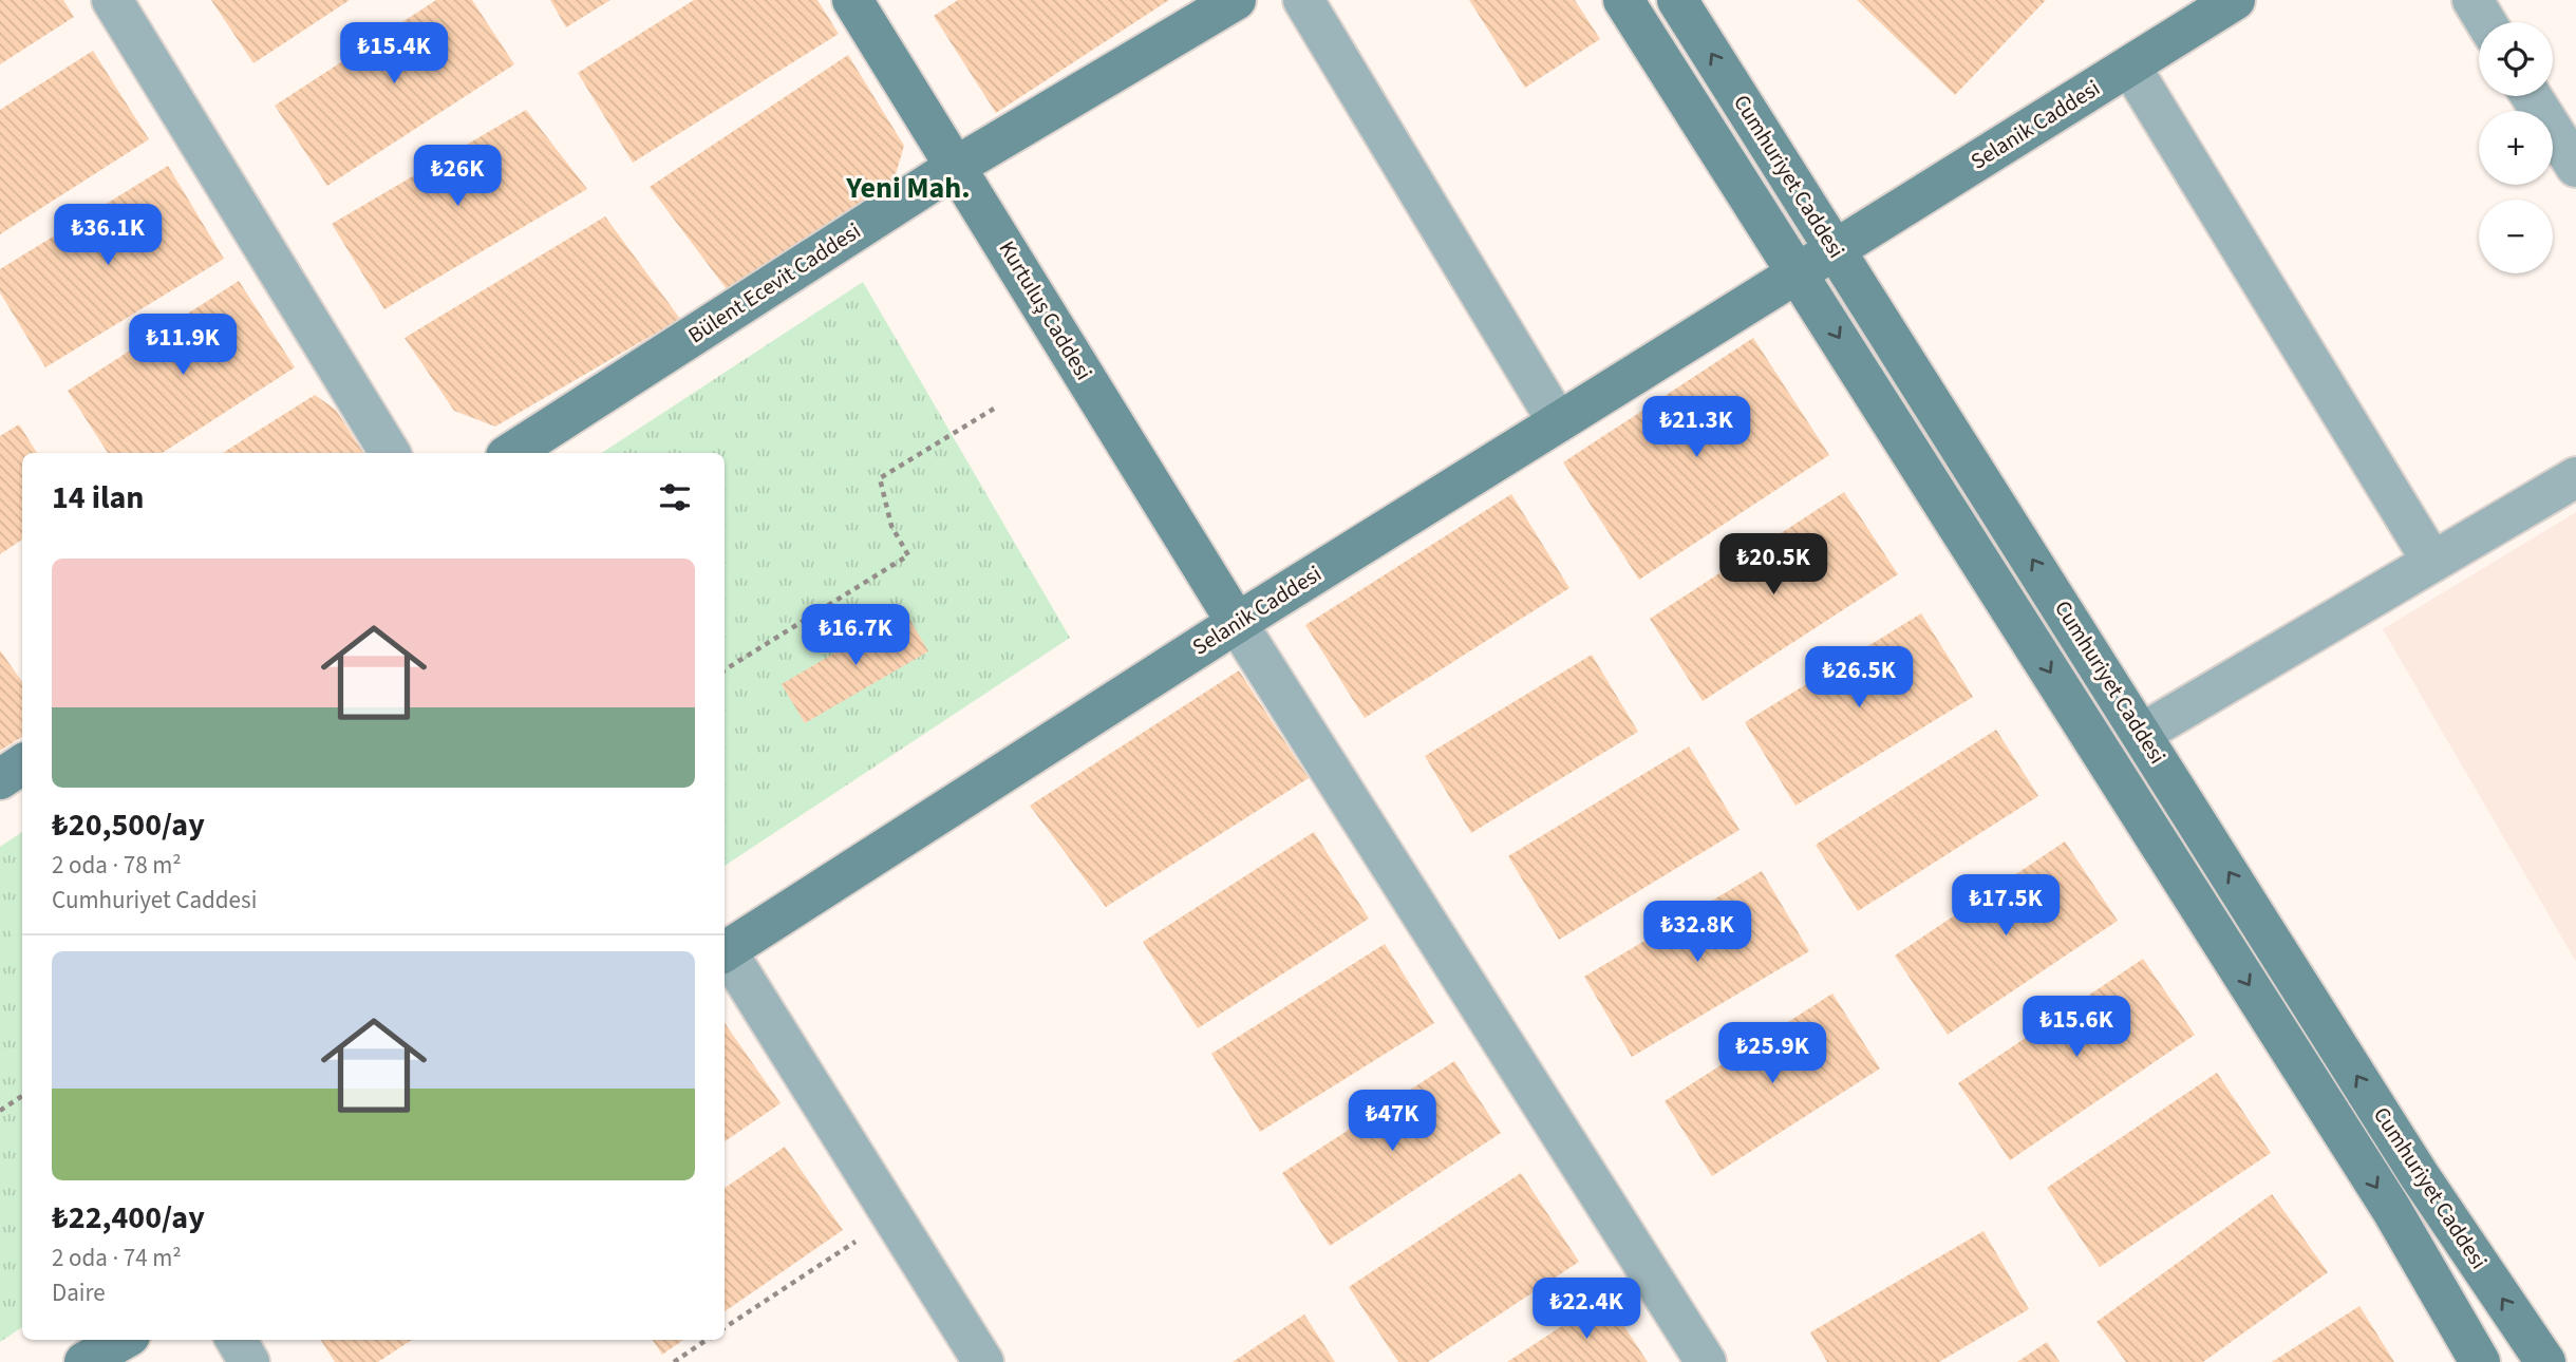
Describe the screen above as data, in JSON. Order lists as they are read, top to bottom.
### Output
{
  "streets": {
    "street": [
      "Selanik Caddesi",
      "Cumhuriyet Caddesi",
      "Bülent Ecevit Caddesi",
      "Kurtuluş Caddesi"
    ]
  },
  "crossings": [
    ["Selanik Caddesi", "Cumhuriyet Caddesi"],
    ["Selanik Caddesi", "Kurtuluş Caddesi"],
    ["Bülent Ecevit Caddesi", "Kurtuluş Caddesi"]
  ],
  "districts": ["Yeni Mah."],
  "page": {
    "map_buttons": ["+", "−"],
    "price": [
      "₺15.4K",
      "₺26K",
      "₺36.1K",
      "₺11.9K",
      "₺21.3K",
      "₺20.5K",
      "₺16.7K",
      "₺26.5K",
      "₺17.5K",
      "₺32.8K",
      "₺15.6K",
      "₺25.9K",
      "₺47K",
      "₺22.4K"
    ],
    "heading": "14 ilan",
    "list": [
      {
        "name": "₺20,500/ay",
        "note": "2 oda · 78 m² · Cumhuriyet Caddesi"
      },
      {
        "name": "₺22,400/ay",
        "note": "2 oda · 74 m² · Daire"
      }
    ]
  }
}
